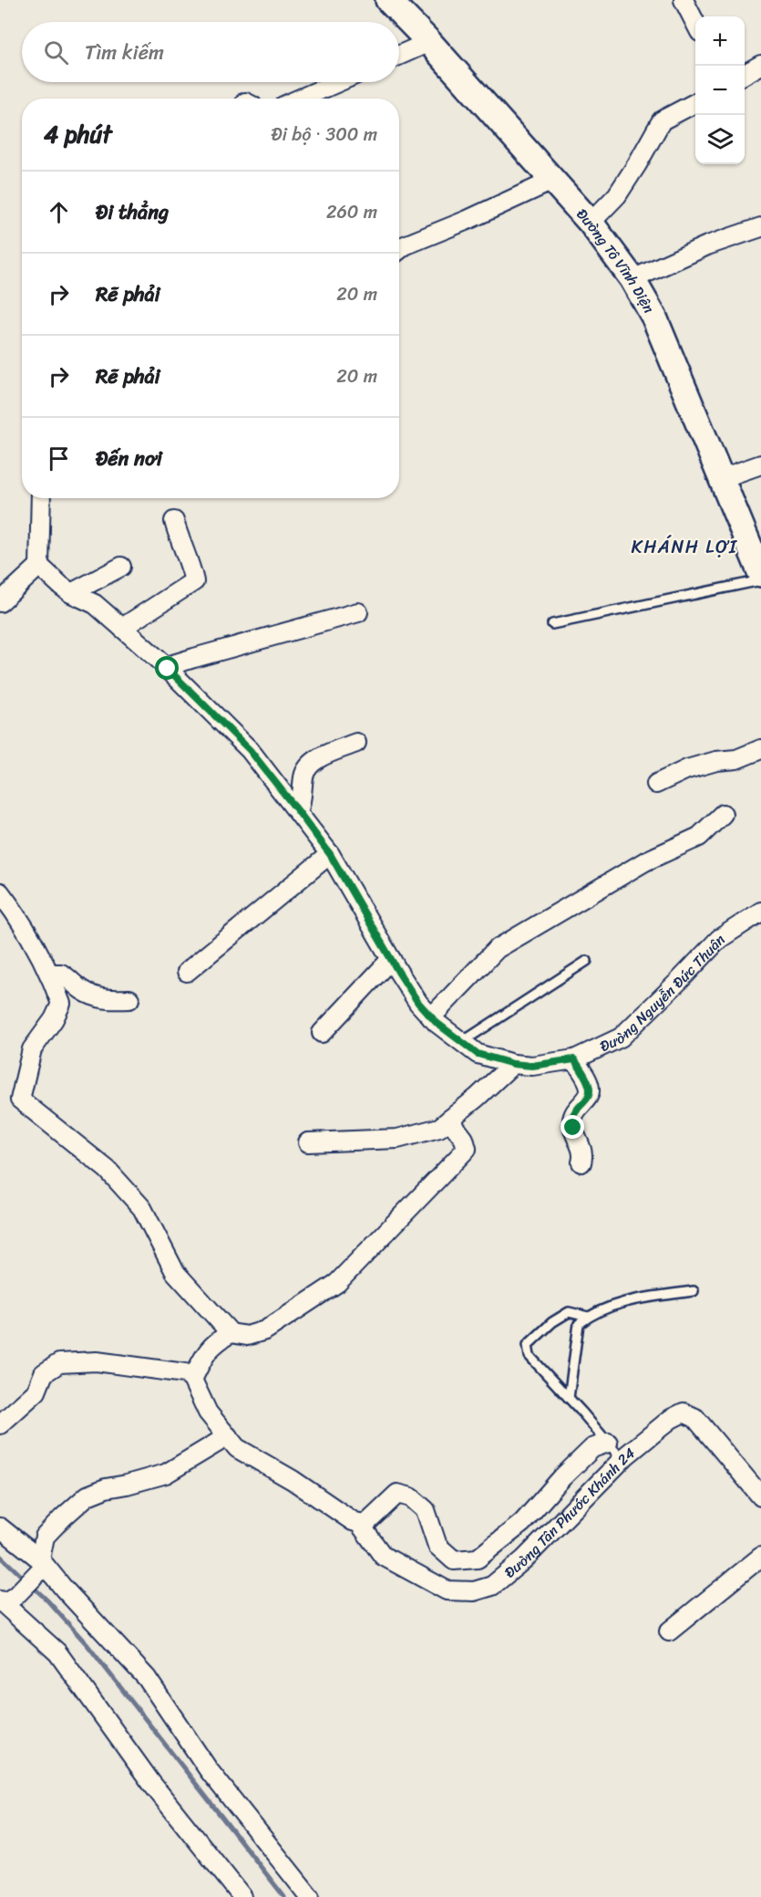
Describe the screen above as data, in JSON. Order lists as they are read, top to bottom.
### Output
{
  "streets": {
    "main road": ["Đường Tô Vĩnh Diện"],
    "street": ["Đường Nguyễn Đức Thuận", "Đường Tân Phước Khánh 24"]
  },
  "districts": ["KHÁNH LỢI"],
  "page": {
    "map_buttons": ["+", "−"],
    "search": "Tìm kiếm",
    "heading": ["4 phút", "Đi bộ · 300 m"],
    "list": [
      ["Đi thẳng", "260 m"],
      ["Rẽ phải", "20 m"],
      ["Rẽ phải", "20 m"],
      "Đến nơi"
    ]
  }
}
